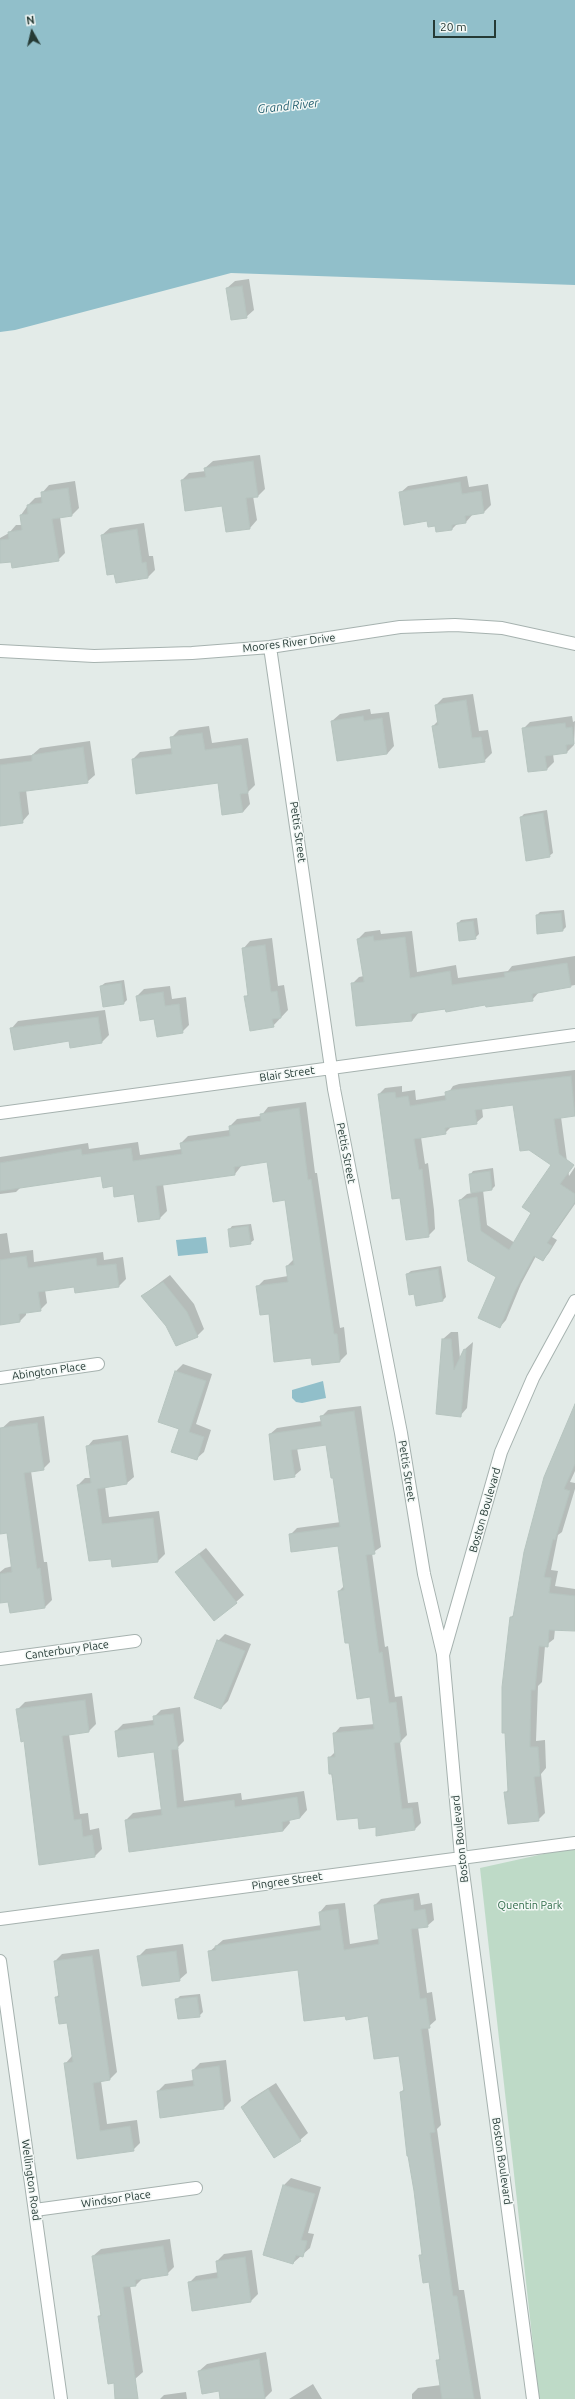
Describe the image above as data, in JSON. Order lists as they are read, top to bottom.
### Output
{
  "streets": {
    "street": [
      "Moores River Drive",
      "Pettis Street",
      "Blair Street",
      "Abington Place",
      "Boston Boulevard",
      "Canterbury Place",
      "Pingree Street",
      "Wellington Road",
      "Windsor Place"
    ]
  },
  "crossings": [
    ["Moores River Drive", "Pettis Street"],
    ["Pettis Street", "Blair Street"],
    ["Pettis Street", "Boston Boulevard"],
    ["Boston Boulevard", "Pingree Street"],
    ["Wellington Road", "Windsor Place"]
  ],
  "water": ["Grand River"],
  "parks": ["Quentin Park"],
  "scale_bar": "20 m",
  "north": "top"
}
